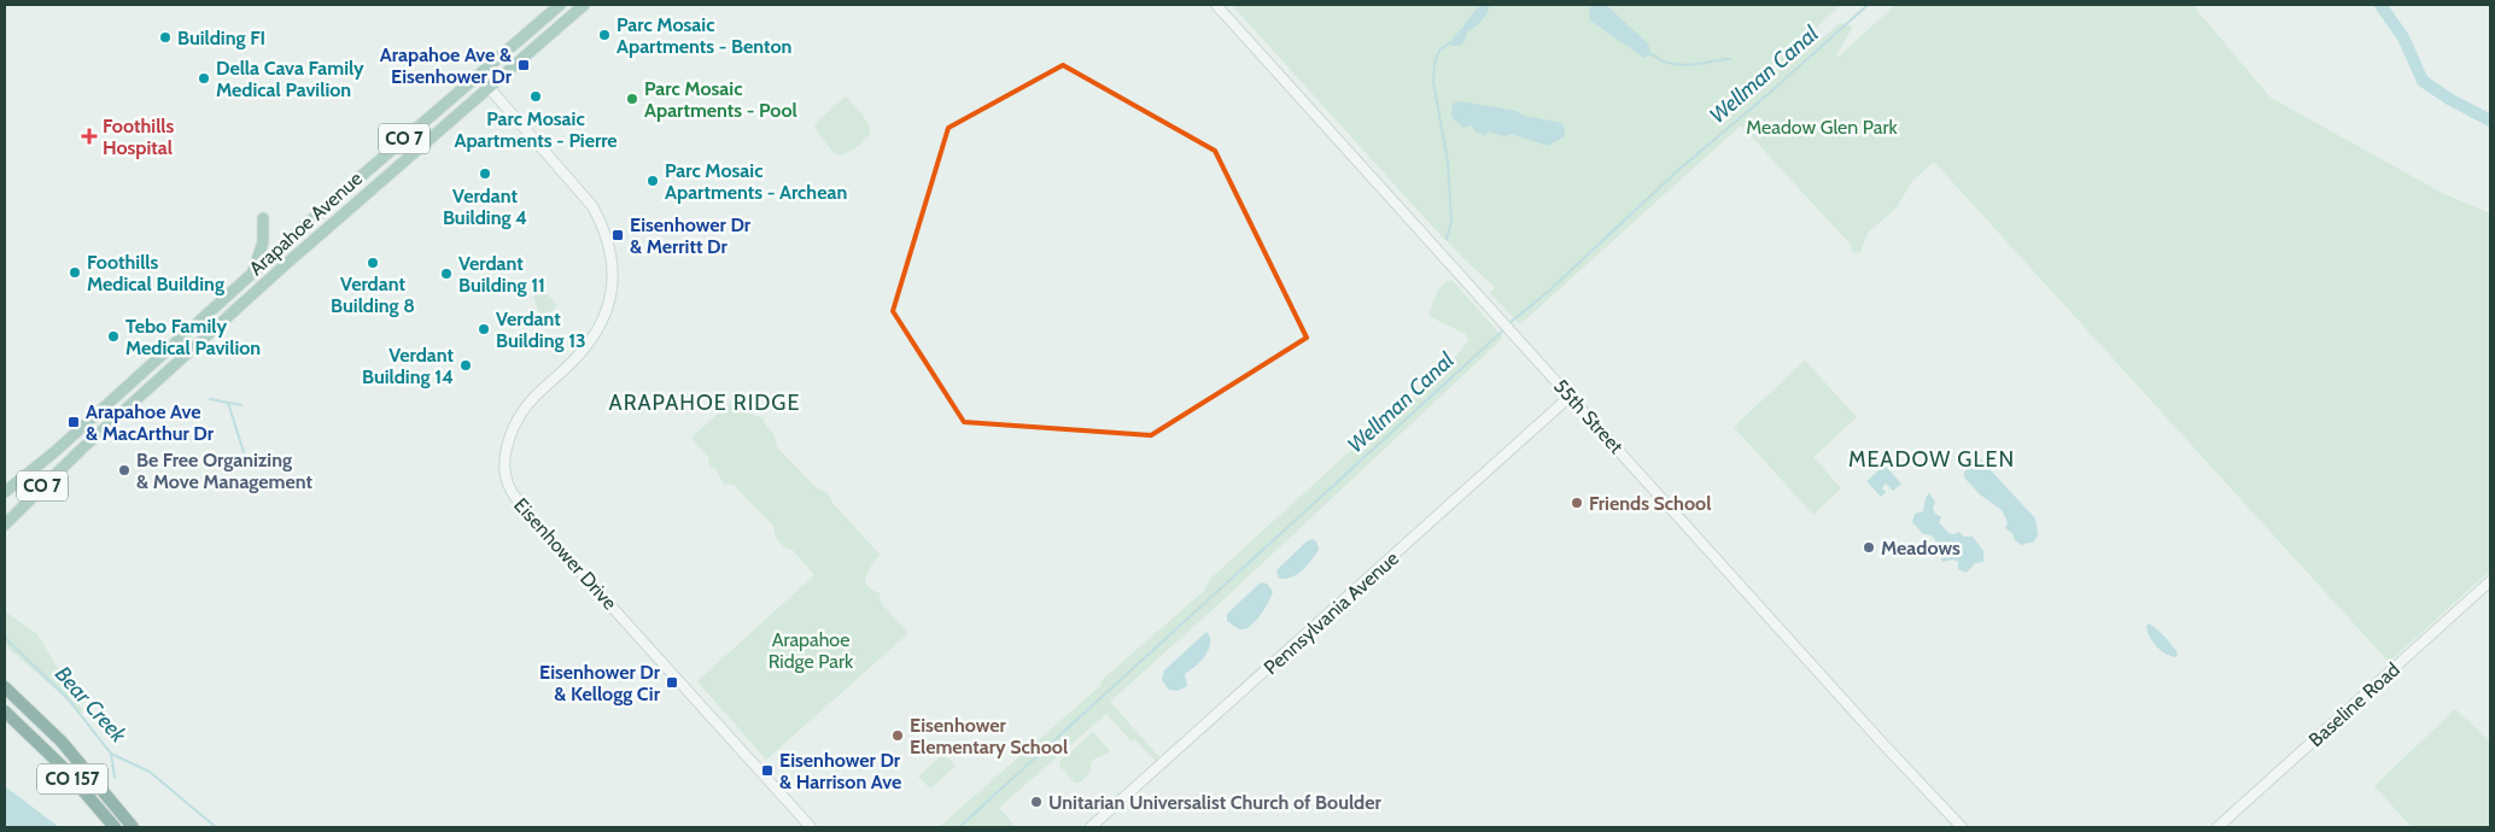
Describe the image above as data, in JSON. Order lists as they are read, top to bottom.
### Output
{
  "streets": {
    "highway": ["CO 157"],
    "main road": ["CO 7", "Arapahoe Avenue"],
    "street": [
      "55th Street",
      "Eisenhower Drive",
      "Pennsylvania Avenue",
      "Baseline Road"
    ]
  },
  "crossings": [
    ["Arapahoe Avenue", "Eisenhower Drive"],
    ["55th Street", "Pennsylvania Avenue"]
  ],
  "districts": ["ARAPAHOE RIDGE", "MEADOW GLEN"],
  "water": ["Wellman Canal", "Bear Creek"],
  "parks": ["Meadow Glen Park", "Arapahoe Ridge Park"],
  "places": {
    "other": [
      "Parc Mosaic Apartments - Benton",
      "Building FI",
      "Della Cava Family Medical Pavilion",
      "Parc Mosaic Apartments - Pierre",
      "Parc Mosaic Apartments - Pool",
      "Verdant Building 4",
      "Parc Mosaic Apartments - Archean",
      "Verdant Building 8",
      "Foothills Medical Building",
      "Verdant Building 11",
      "Verdant Building 13",
      "Tebo Family Medical Pavilion",
      "Verdant Building 14",
      "Be Free Organizing & Move Management",
      "Friends School",
      "Meadows",
      "Eisenhower Elementary School",
      "Unitarian Universalist Church of Boulder"
    ],
    "transit": [
      "Arapahoe Ave & Eisenhower Dr",
      "Eisenhower Dr & Merritt Dr",
      "Arapahoe Ave & MacArthur Dr",
      "Eisenhower Dr & Kellogg Cir",
      "Eisenhower Dr & Harrison Ave"
    ],
    "health": ["Foothills Hospital"]
  }
}
